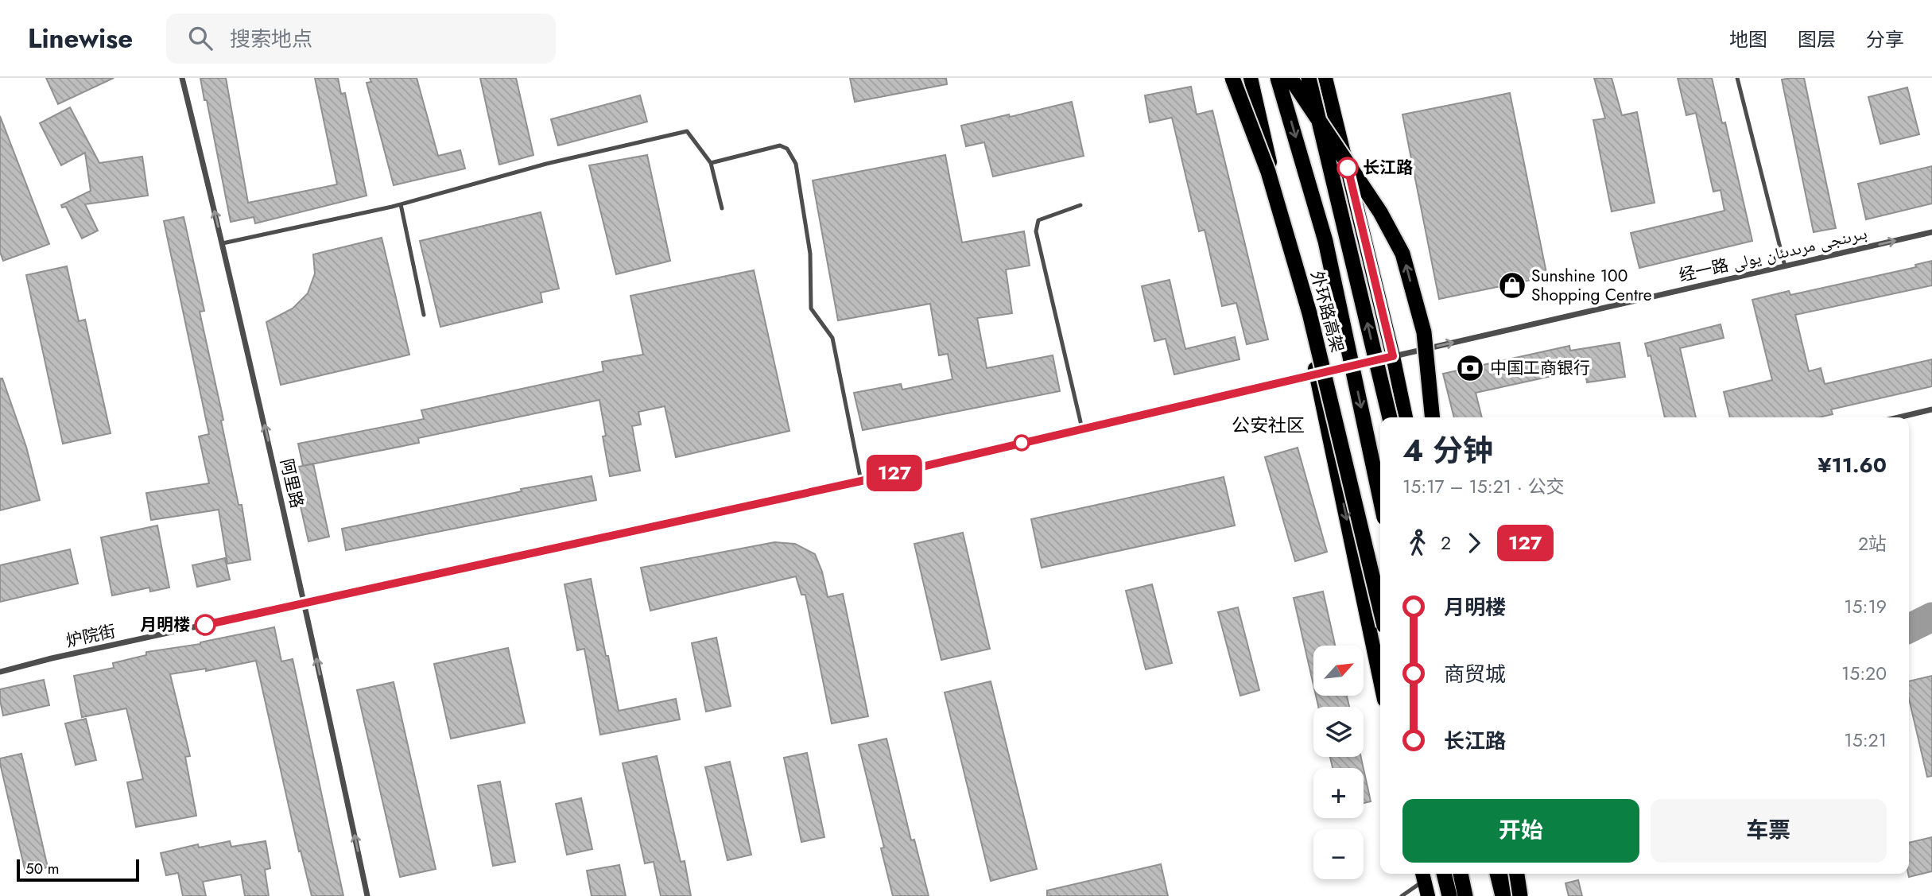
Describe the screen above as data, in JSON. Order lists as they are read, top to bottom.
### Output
{
  "streets": {
    "highway": ["外环路高架"],
    "street": ["经一路 بىرىنجى مرىدىئان يولى", "阿里路", "炉院街"]
  },
  "crossings": [
    ["经一路 بىرىنجى مرىدىئان يولى", "炉院街"],
    ["阿里路", "炉院街"]
  ],
  "one_way": ["经一路 بىرىنجى مرىدىئان يولى", "阿里路"],
  "districts": ["公安社区"],
  "places": {
    "other": ["长江路", "月明楼"],
    "shop": ["Sunshine 100 Shopping Centre"],
    "bank": ["中国工商银行"]
  },
  "lines": ["bus line 127"],
  "scale_bar": "50 m",
  "north": "top right",
  "page": {
    "header": "Linewise",
    "search": "搜索地点",
    "nav": ["地图", "图层", "分享"],
    "on_map": "127",
    "heading": ["4 分钟", "15:17 – 15:21 · 公交", "¥11.60"],
    "legs": ["2", "127", "2站"],
    "list": [
      {
        "name": "月明楼",
        "value": "15:19"
      },
      {
        "name": "商贸城",
        "value": "15:20"
      },
      {
        "name": "长江路",
        "value": "15:21"
      }
    ],
    "map_buttons": ["+", "−"],
    "buttons": ["开始", "车票"],
    "scale": "50 m"
  }
}
